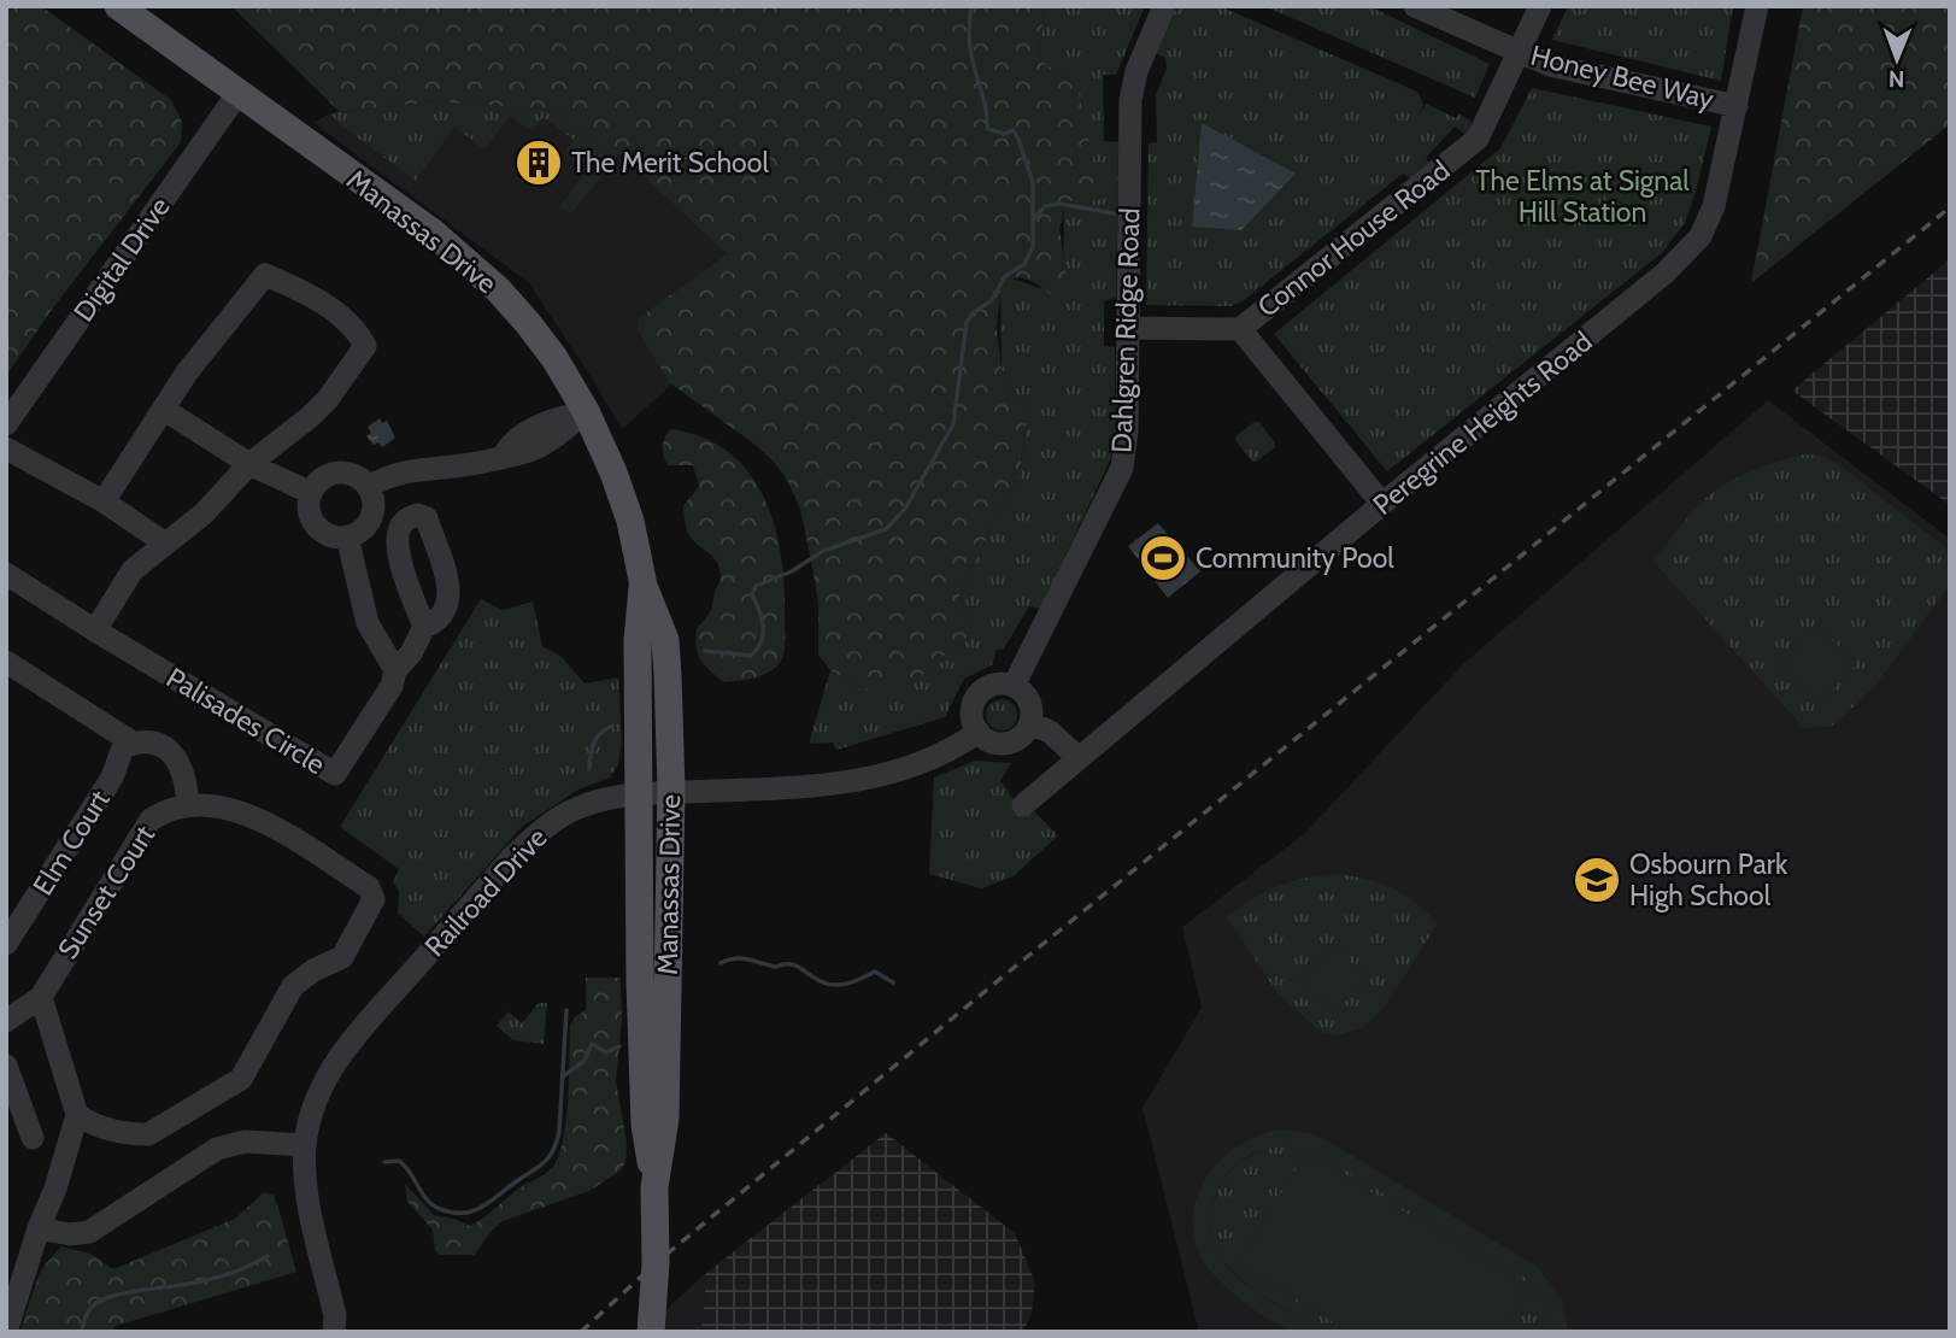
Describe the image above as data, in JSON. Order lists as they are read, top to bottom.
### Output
{
  "streets": {
    "main road": ["Manassas Drive"],
    "street": [
      "Honey Bee Way",
      "Connor House Road",
      "Digital Drive",
      "Dahlgren Ridge Road",
      "Peregrine Heights Road",
      "Palisades Circle",
      "Elm Court",
      "Sunset Court",
      "Railroad Drive"
    ]
  },
  "crossings": [
    ["Honey Bee Way", "Connor House Road"],
    ["Honey Bee Way", "Peregrine Heights Road"],
    ["Manassas Drive", "Digital Drive"],
    ["Manassas Drive", "Railroad Drive"],
    ["Connor House Road", "Dahlgren Ridge Road"],
    ["Dahlgren Ridge Road", "Railroad Drive"]
  ],
  "parks": ["The Elms at Signal Hill Station"],
  "places": {
    "building": ["The Merit School"],
    "sports": ["Community Pool"],
    "school or university": ["Osbourn Park High School"]
  },
  "north": "bottom"
}
